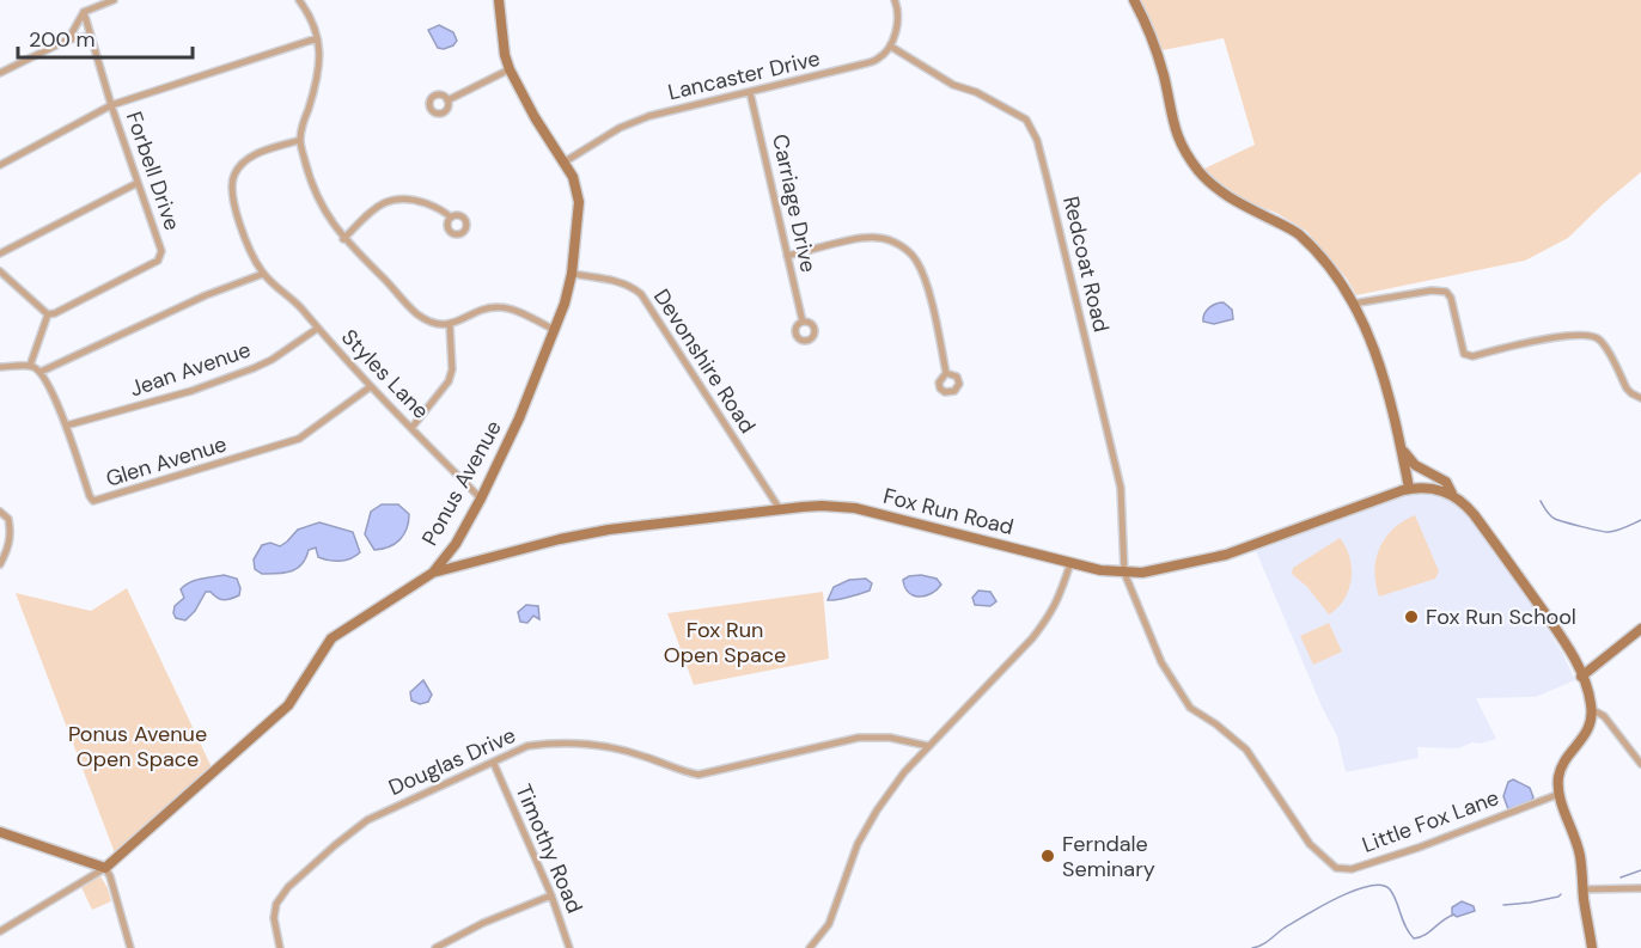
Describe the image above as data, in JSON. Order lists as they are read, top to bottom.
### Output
{
  "streets": {
    "street": [
      "Lancaster Drive",
      "Forbell Drive",
      "Carriage Drive",
      "Redcoat Road",
      "Devonshire Road",
      "Jean Avenue",
      "Styles Lane",
      "Glen Avenue",
      "Ponus Avenue",
      "Fox Run Road",
      "Douglas Drive",
      "Little Fox Lane",
      "Timothy Road"
    ]
  },
  "crossings": [
    ["Lancaster Drive", "Carriage Drive"],
    ["Lancaster Drive", "Redcoat Road"],
    ["Lancaster Drive", "Ponus Avenue"],
    ["Redcoat Road", "Fox Run Road"],
    ["Redcoat Road", "Little Fox Lane"],
    ["Devonshire Road", "Ponus Avenue"],
    ["Devonshire Road", "Fox Run Road"],
    ["Jean Avenue", "Styles Lane"],
    ["Jean Avenue", "Glen Avenue"],
    ["Styles Lane", "Glen Avenue"],
    ["Styles Lane", "Ponus Avenue"],
    ["Ponus Avenue", "Fox Run Road"],
    ["Fox Run Road", "Little Fox Lane"],
    ["Douglas Drive", "Timothy Road"]
  ],
  "parks": ["Fox Run Open Space", "Ponus Avenue Open Space"],
  "places": ["Fox Run School", "Ferndale Seminary"],
  "scale_bar": "200 m"
}
